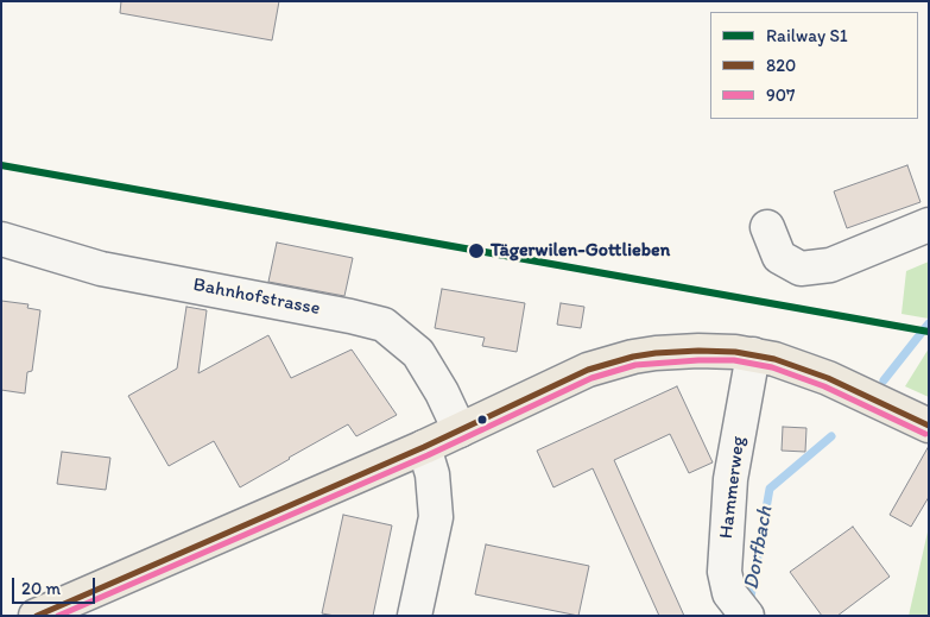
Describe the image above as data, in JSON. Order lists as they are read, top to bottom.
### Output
{
  "streets": {
    "street": ["Bahnhofstrasse", "Hammerweg"]
  },
  "water": ["Dorfbach"],
  "places": ["Tägerwilen-Gottlieben"],
  "lines": ["rail line S1", "transit line 820", "transit line 907"],
  "legend": ["Railway S1", "820", "907"],
  "scale_bar": "20 m"
}
